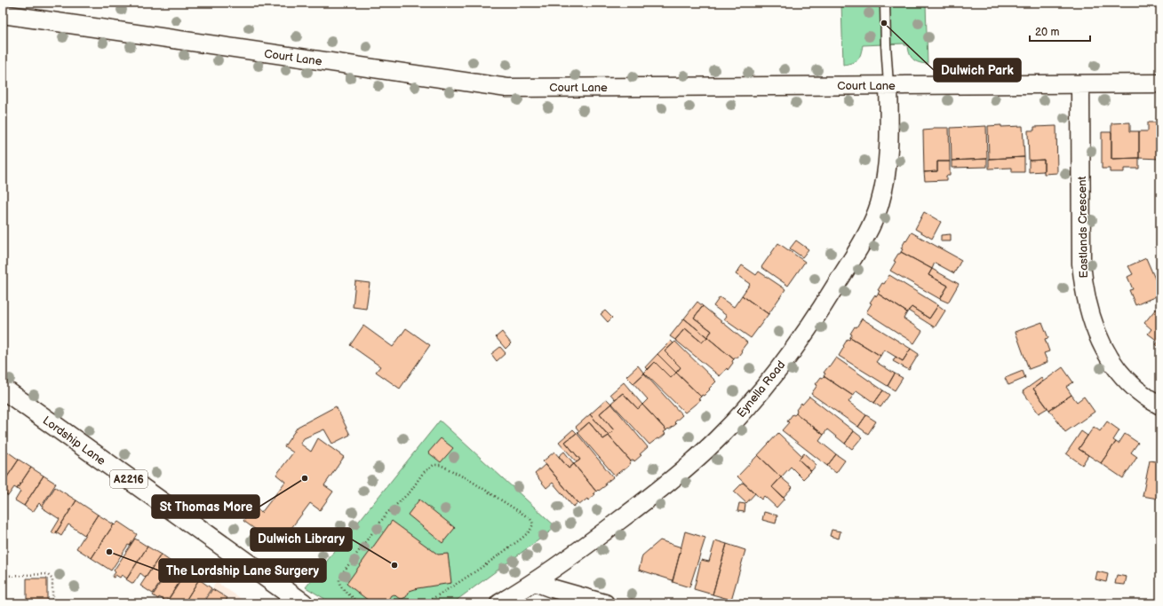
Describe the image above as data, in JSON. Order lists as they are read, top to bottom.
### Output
{
  "streets": {
    "main road": ["Lordship Lane", "A2216"],
    "street": ["Court Lane", "Eastlands Crescent", "Eynella Road"]
  },
  "crossings": [
    ["Court Lane", "Eastlands Crescent"],
    ["Court Lane", "Eynella Road"]
  ],
  "places": [
    "Dulwich Park",
    "St Thomas More",
    "The Lordship Lane Surgery",
    "Dulwich Library"
  ],
  "scale_bar": "20 m"
}
